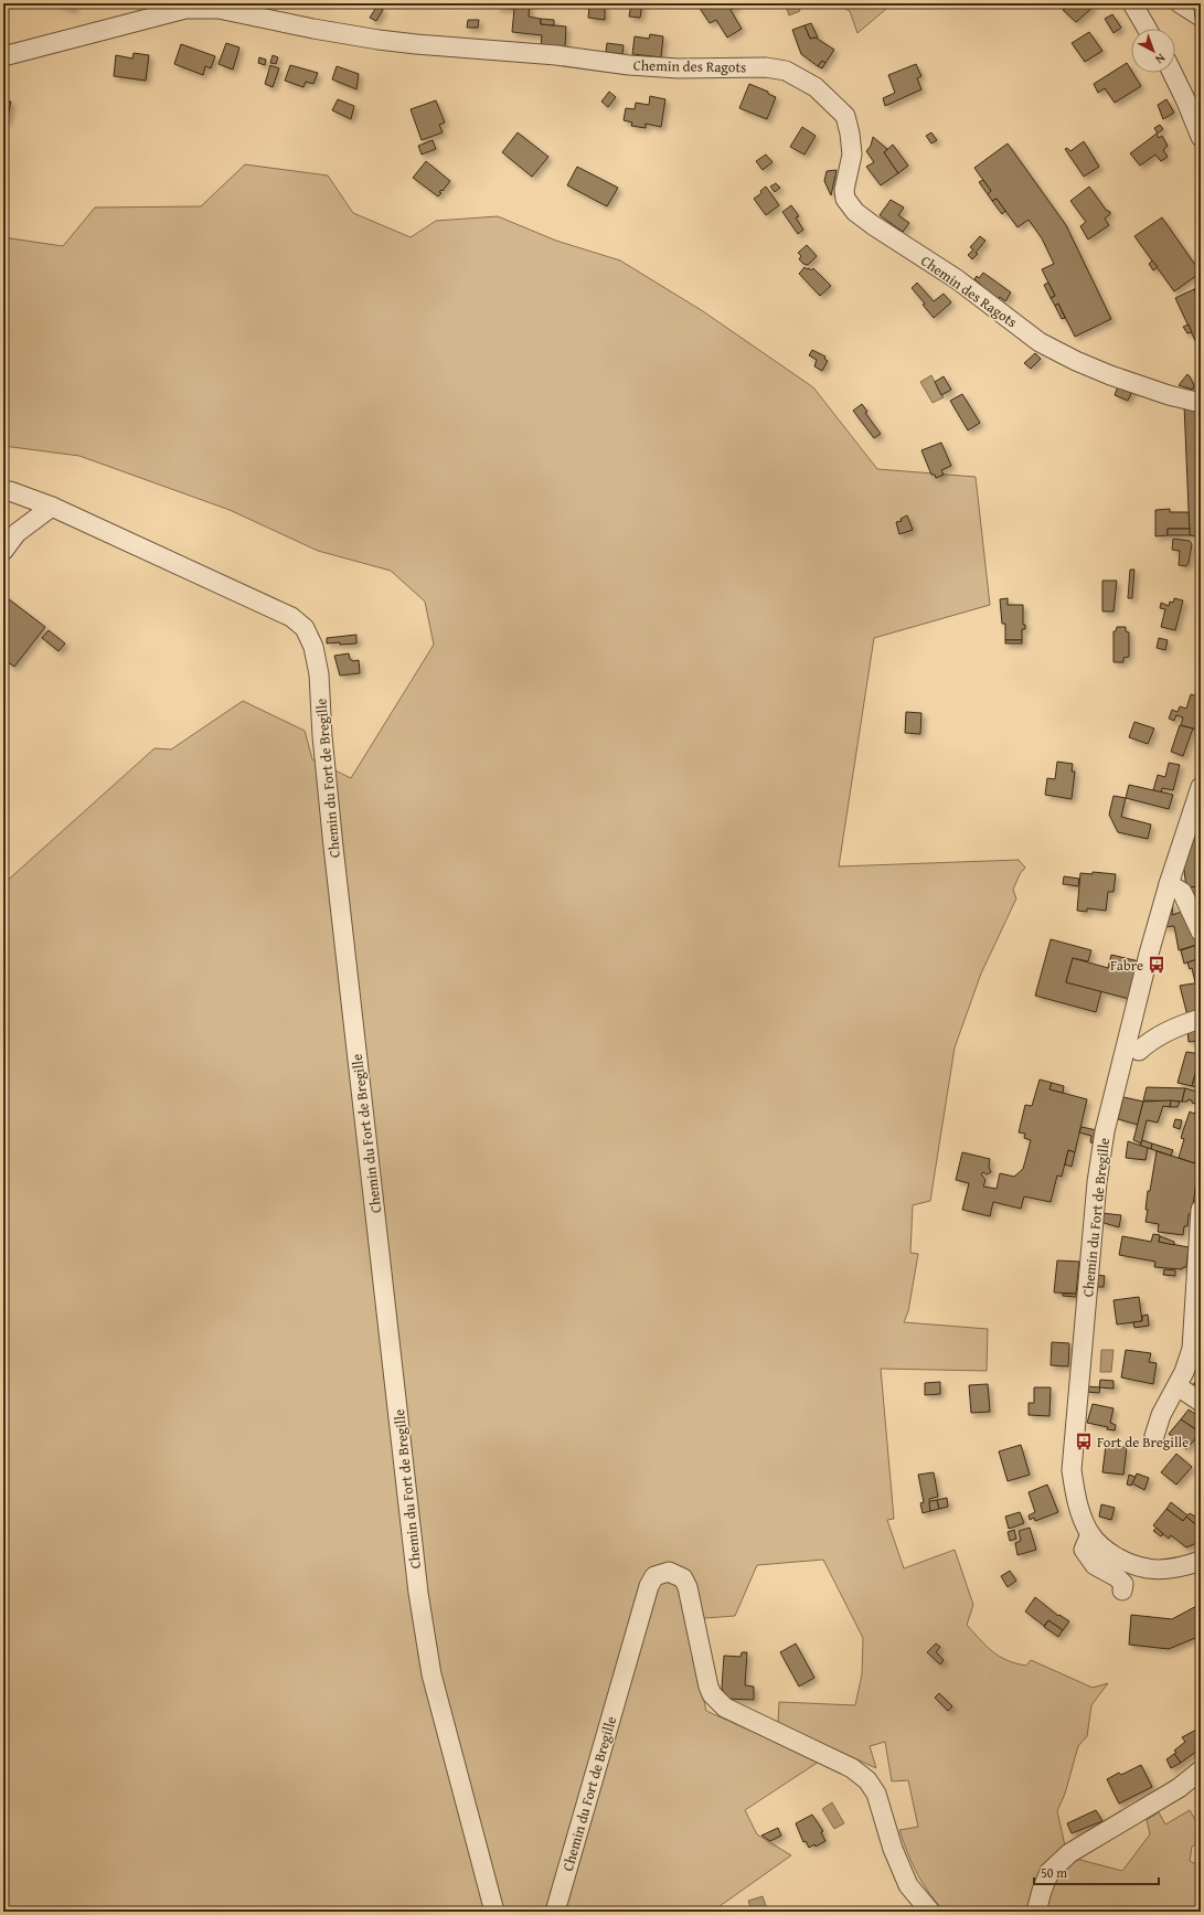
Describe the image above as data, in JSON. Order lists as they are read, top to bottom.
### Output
{
  "streets": {
    "street": ["Chemin des Ragots", "Chemin du Fort de Bregille"]
  },
  "places": {
    "bus stop": ["Fabre", "Fort de Bregille"]
  },
  "scale_bar": "50 m",
  "north": "bottom right"
}
